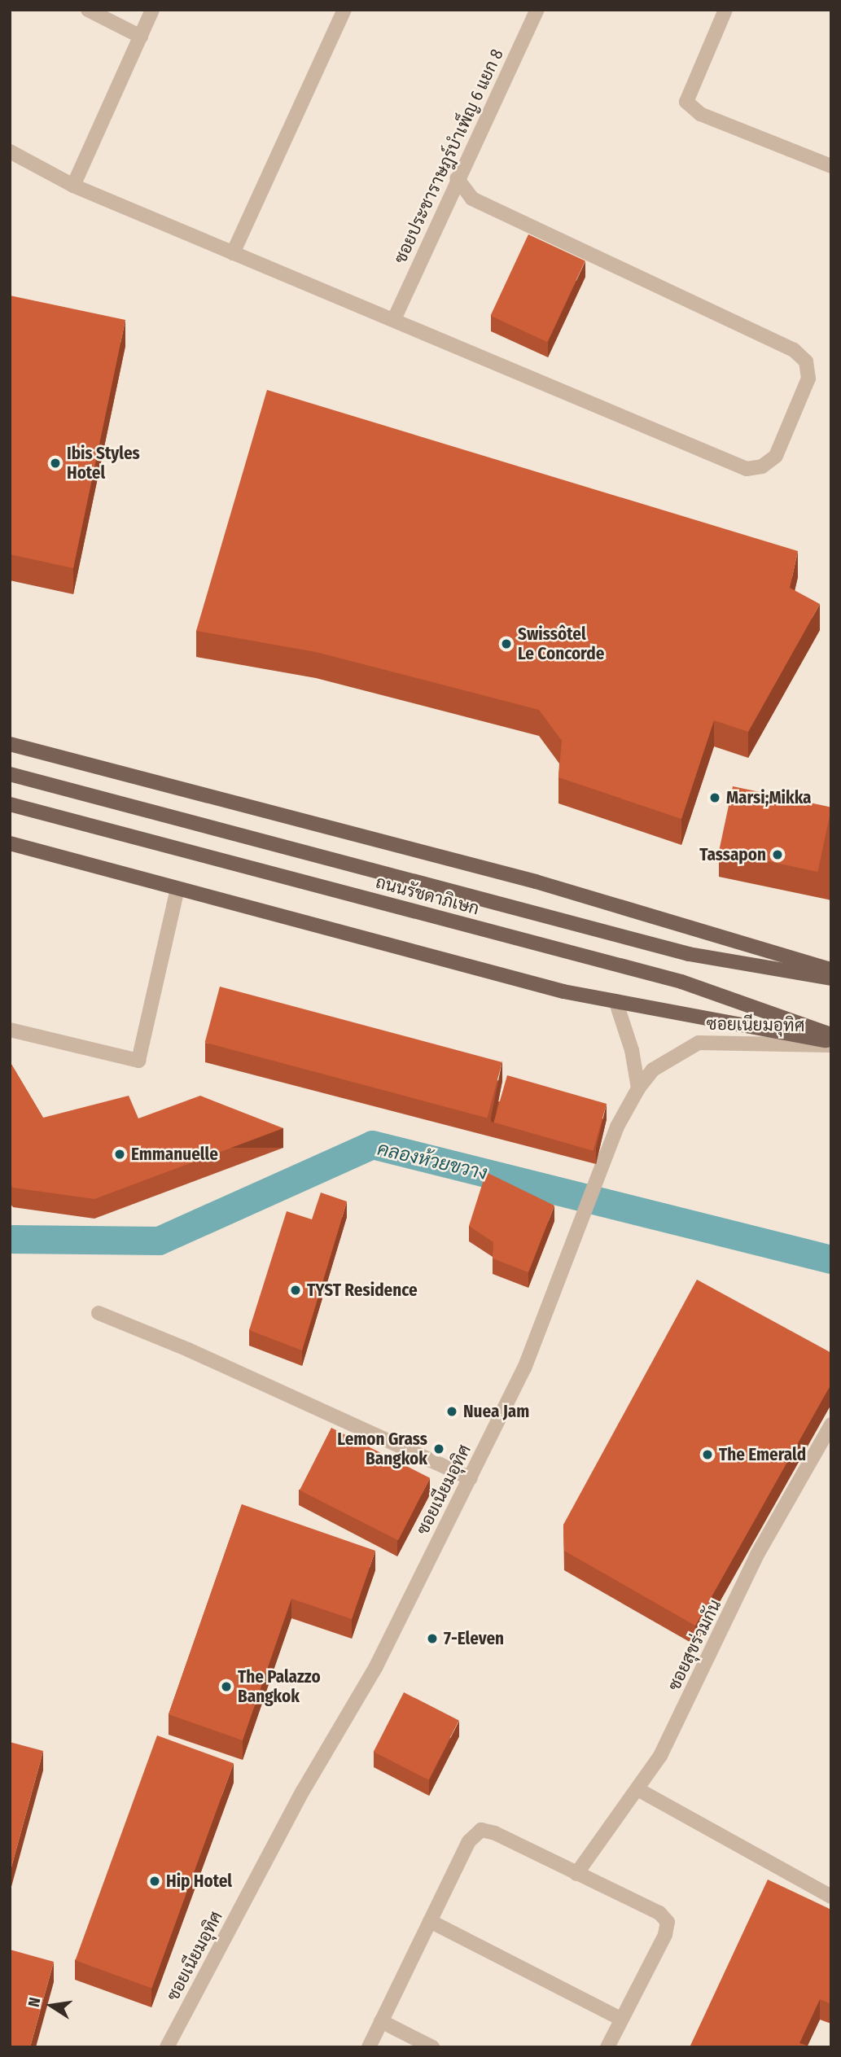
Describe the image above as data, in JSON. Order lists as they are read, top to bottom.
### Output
{
  "streets": {
    "main road": ["ถนนรัชดาภิเษก"],
    "street": ["ซอยประชาราษฎร์บำเพ็ญ 6 แยก 8", "ซอยเนียมอุทิศ", "ซอยสุขร่วมกัน"]
  },
  "water": ["คลองห้วยขวาง"],
  "places": [
    "Ibis Styles Hotel",
    "Swissôtel Le Concorde",
    "Marsi;Mikka",
    "Tassapon",
    "Emmanuelle",
    "TYST Residence",
    "Nuea Jam",
    "Lemon Grass Bangkok",
    "The Emerald",
    "7-Eleven",
    "The Palazzo Bangkok",
    "Hip Hotel"
  ],
  "north": "left"
}
